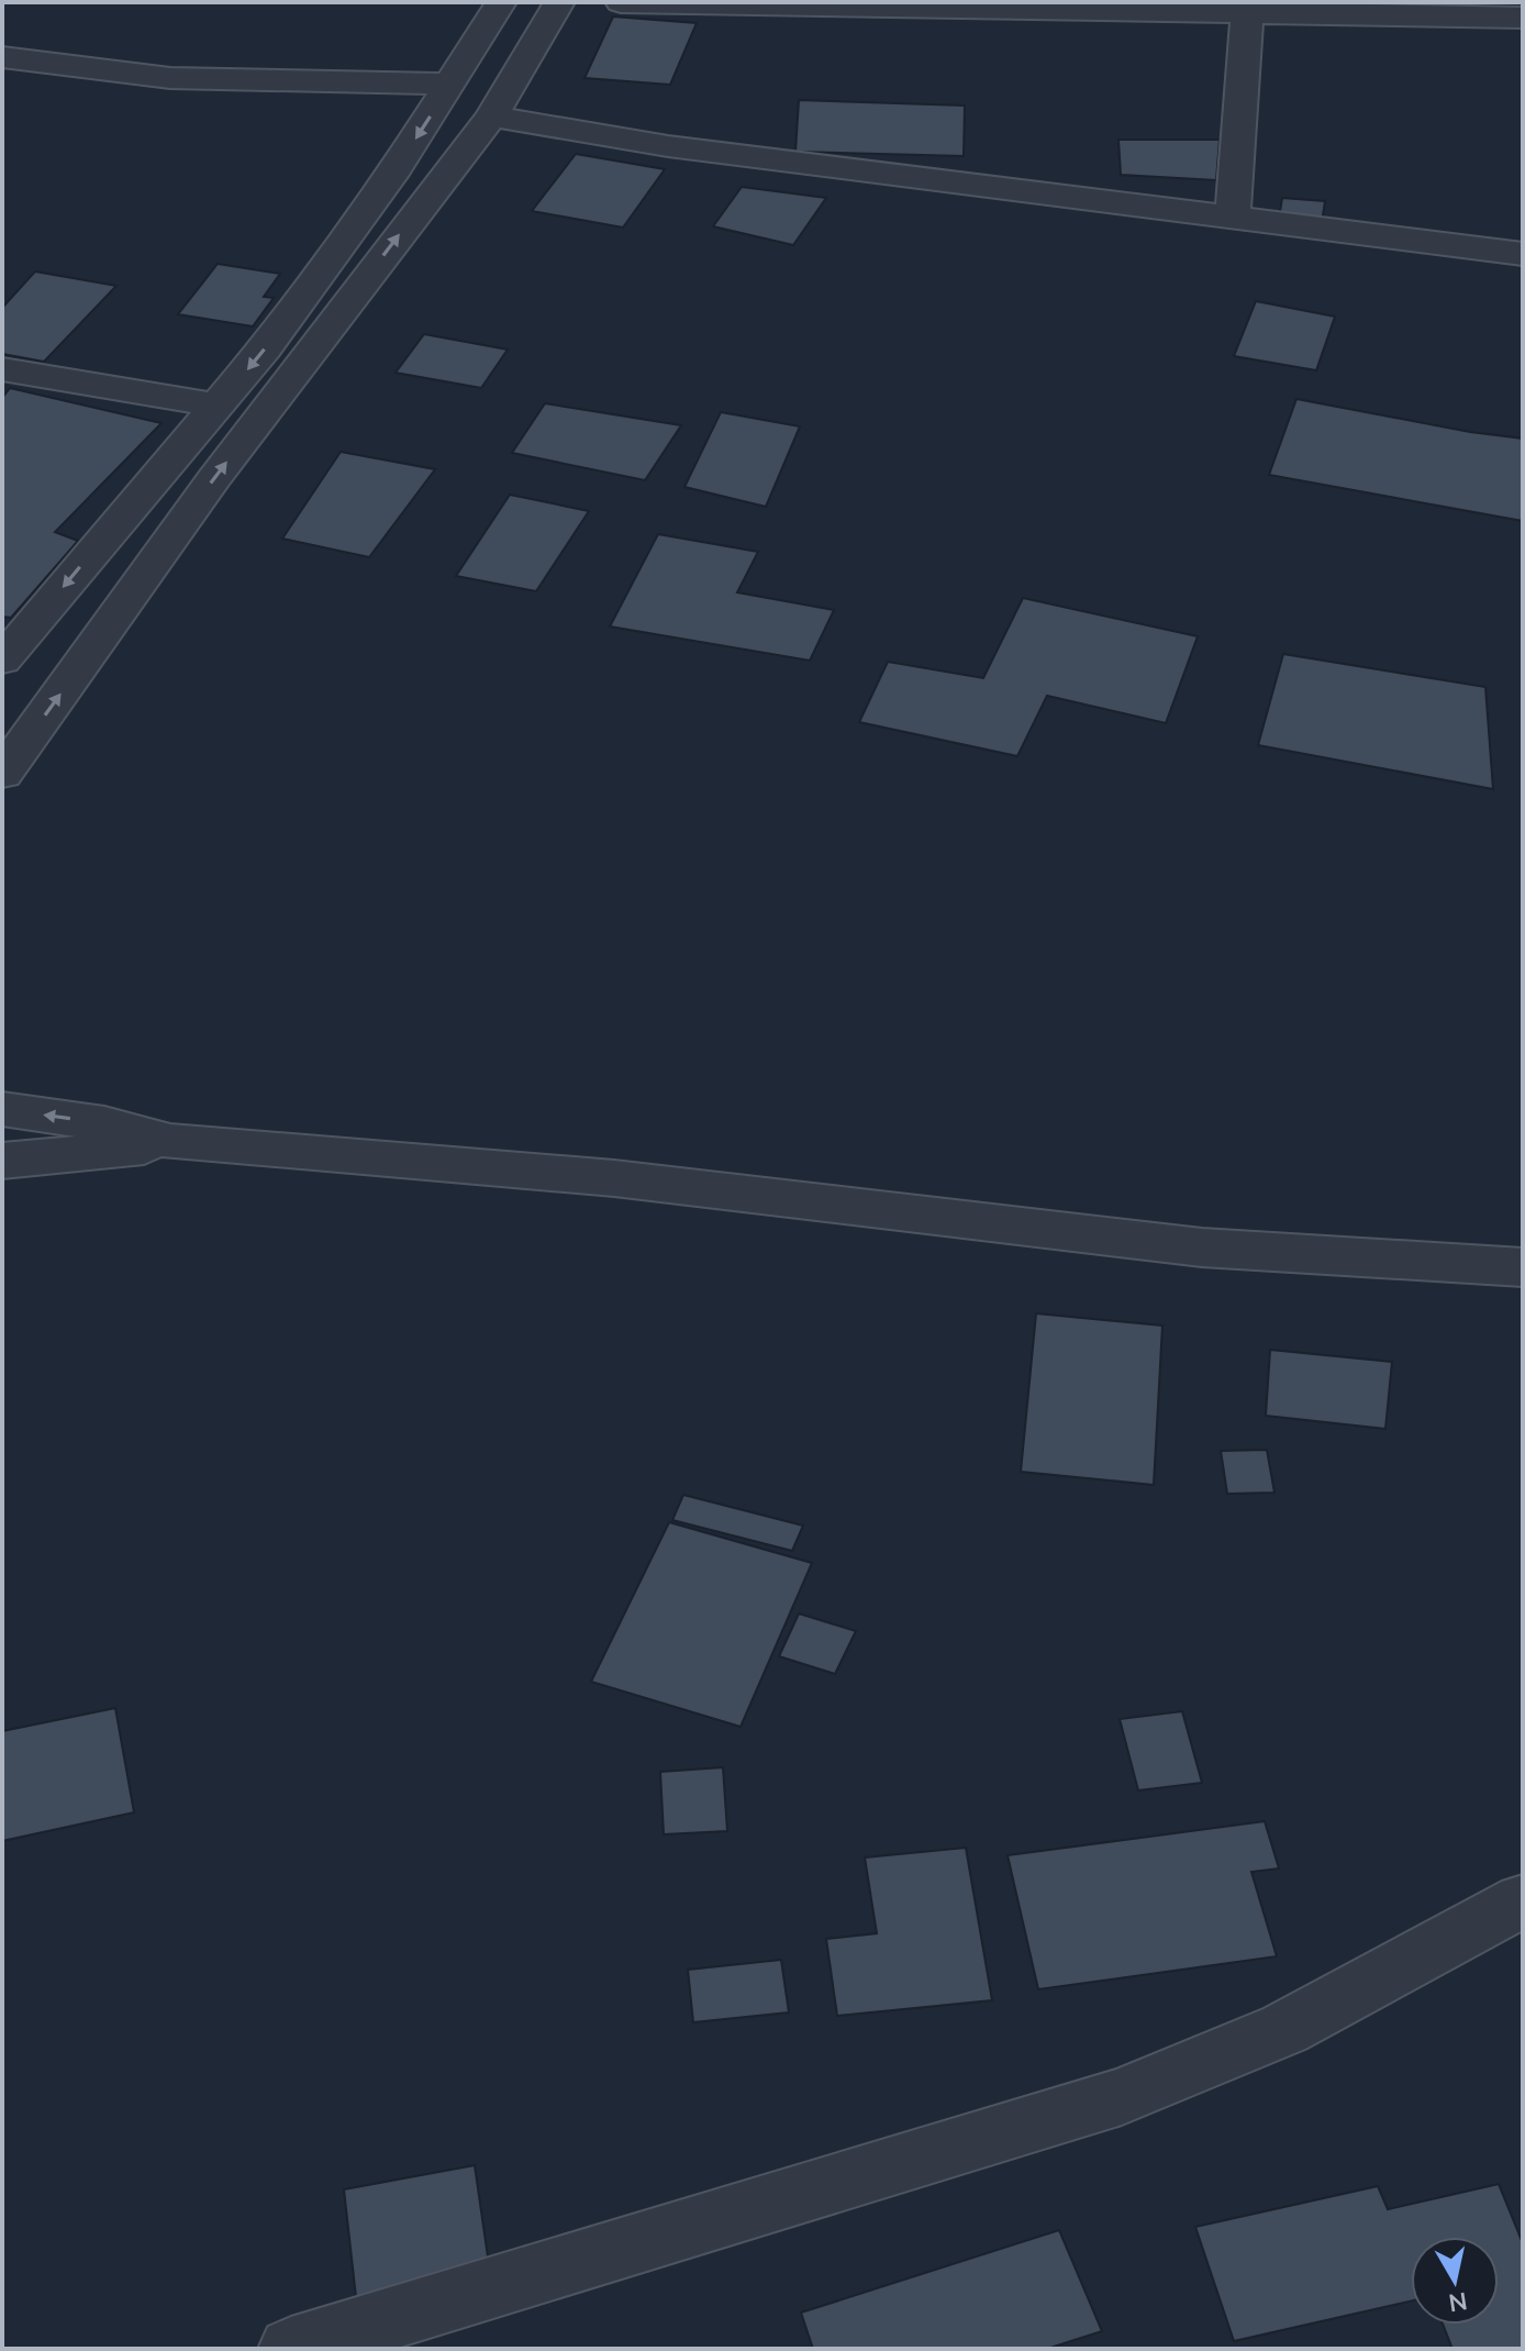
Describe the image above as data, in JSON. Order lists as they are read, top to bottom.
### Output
{
  "north": "bottom"
}
